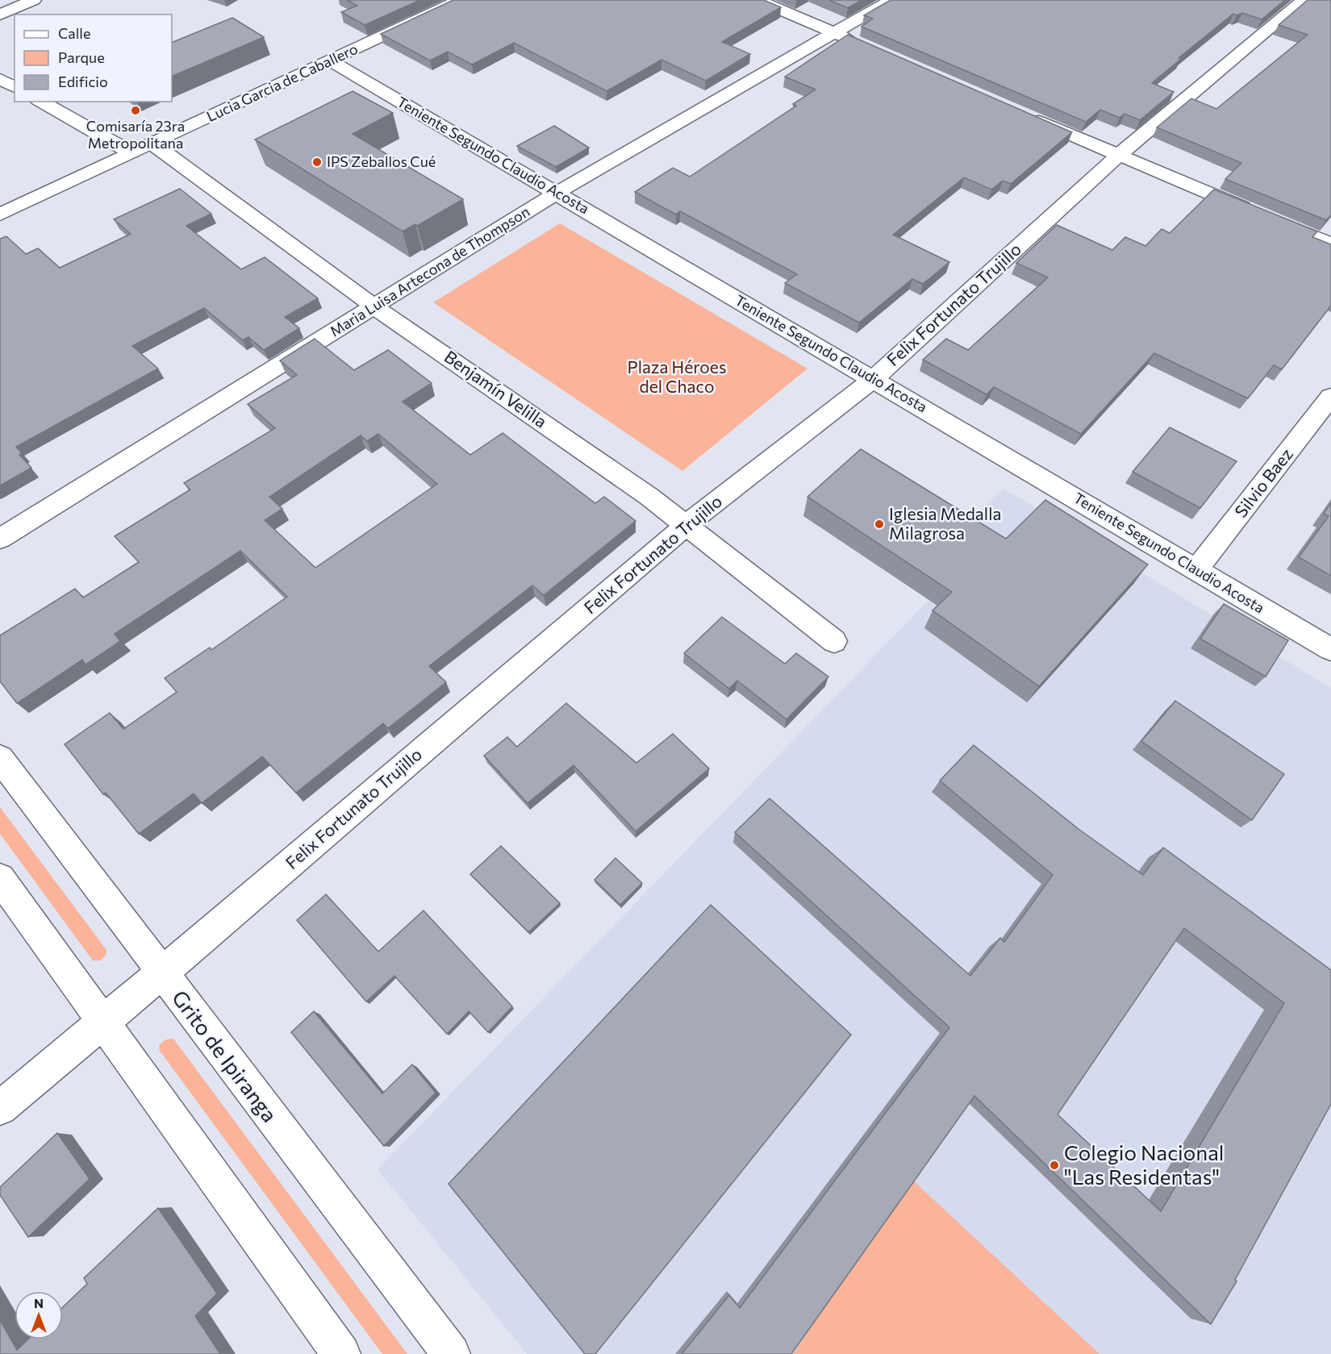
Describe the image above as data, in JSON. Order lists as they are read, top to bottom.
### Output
{
  "streets": {
    "street": [
      "Lucia Garcia de Caballero",
      "Teniente Segundo Claudio Acosta",
      "Maria Luisa Artecona de Thompson",
      "Felix Fortunato Trujillo",
      "Benjamín Velilla",
      "Silvio Baez",
      "Grito de Ipiranga"
    ]
  },
  "crossings": [
    ["Lucia Garcia de Caballero", "Teniente Segundo Claudio Acosta"],
    ["Lucia Garcia de Caballero", "Benjamín Velilla"],
    ["Teniente Segundo Claudio Acosta", "Maria Luisa Artecona de Thompson"],
    ["Teniente Segundo Claudio Acosta", "Felix Fortunato Trujillo"],
    ["Teniente Segundo Claudio Acosta", "Silvio Baez"],
    ["Maria Luisa Artecona de Thompson", "Benjamín Velilla"],
    ["Felix Fortunato Trujillo", "Benjamín Velilla"],
    ["Felix Fortunato Trujillo", "Grito de Ipiranga"]
  ],
  "parks": ["Plaza Héroes del Chaco"],
  "places": [
    "Comisaría 23ra Metropolitana",
    "IPS Zeballos Cué",
    "Iglesia Medalla Milagrosa",
    "Colegio Nacional \"Las Residentas\""
  ],
  "legend": ["Calle", "Parque", "Edificio"],
  "north": "top"
}
